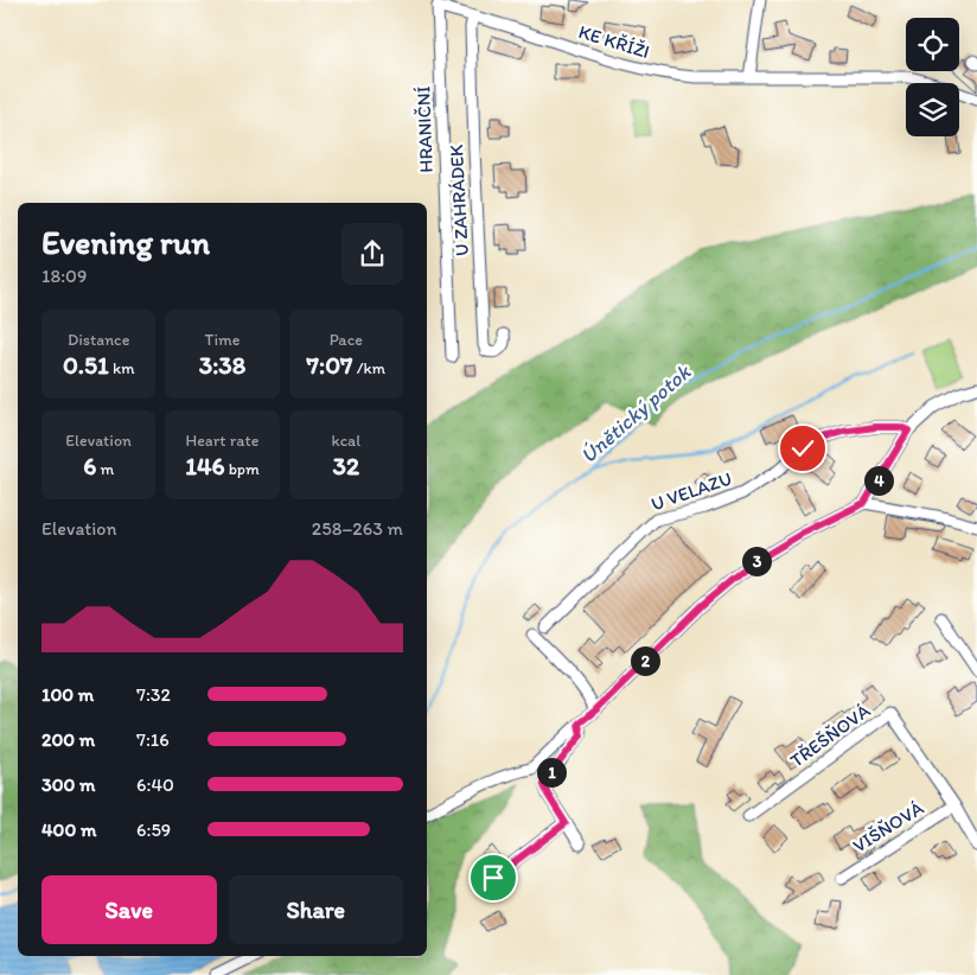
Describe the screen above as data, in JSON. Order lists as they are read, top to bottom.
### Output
{
  "streets": {
    "street": [
      "KE KŘÍŽI",
      "HRANIČNÍ",
      "U ZAHRÁDEK",
      "U VELAZU",
      "TŘEŠŇOVÁ",
      "VIŠŇOVÁ"
    ]
  },
  "crossings": [
    ["KE KŘÍŽI", "HRANIČNÍ"],
    ["KE KŘÍŽI", "U ZAHRÁDEK"],
    ["TŘEŠŇOVÁ", "VIŠŇOVÁ"]
  ],
  "water": ["Únětický potok"],
  "page": {
    "heading": ["Evening run", "18:09"],
    "stats": [
      ["Distance", "0.51 km"],
      ["Time", "3:38"],
      ["Pace", "7:07 /km"],
      ["Elevation", "6 m"],
      ["Heart rate", "146 bpm"],
      ["kcal", "32"]
    ],
    "pins": [
      "4",
      "3",
      "2",
      "1"
    ],
    "chart": ["Elevation", "258–263 m"],
    "list": [
      {
        "name": "100 m",
        "note": "7:32"
      },
      {
        "name": "200 m",
        "note": "7:16"
      },
      {
        "name": "300 m",
        "note": "6:40"
      },
      {
        "name": "400 m",
        "note": "6:59"
      }
    ],
    "buttons": ["Save", "Share"]
  }
}
